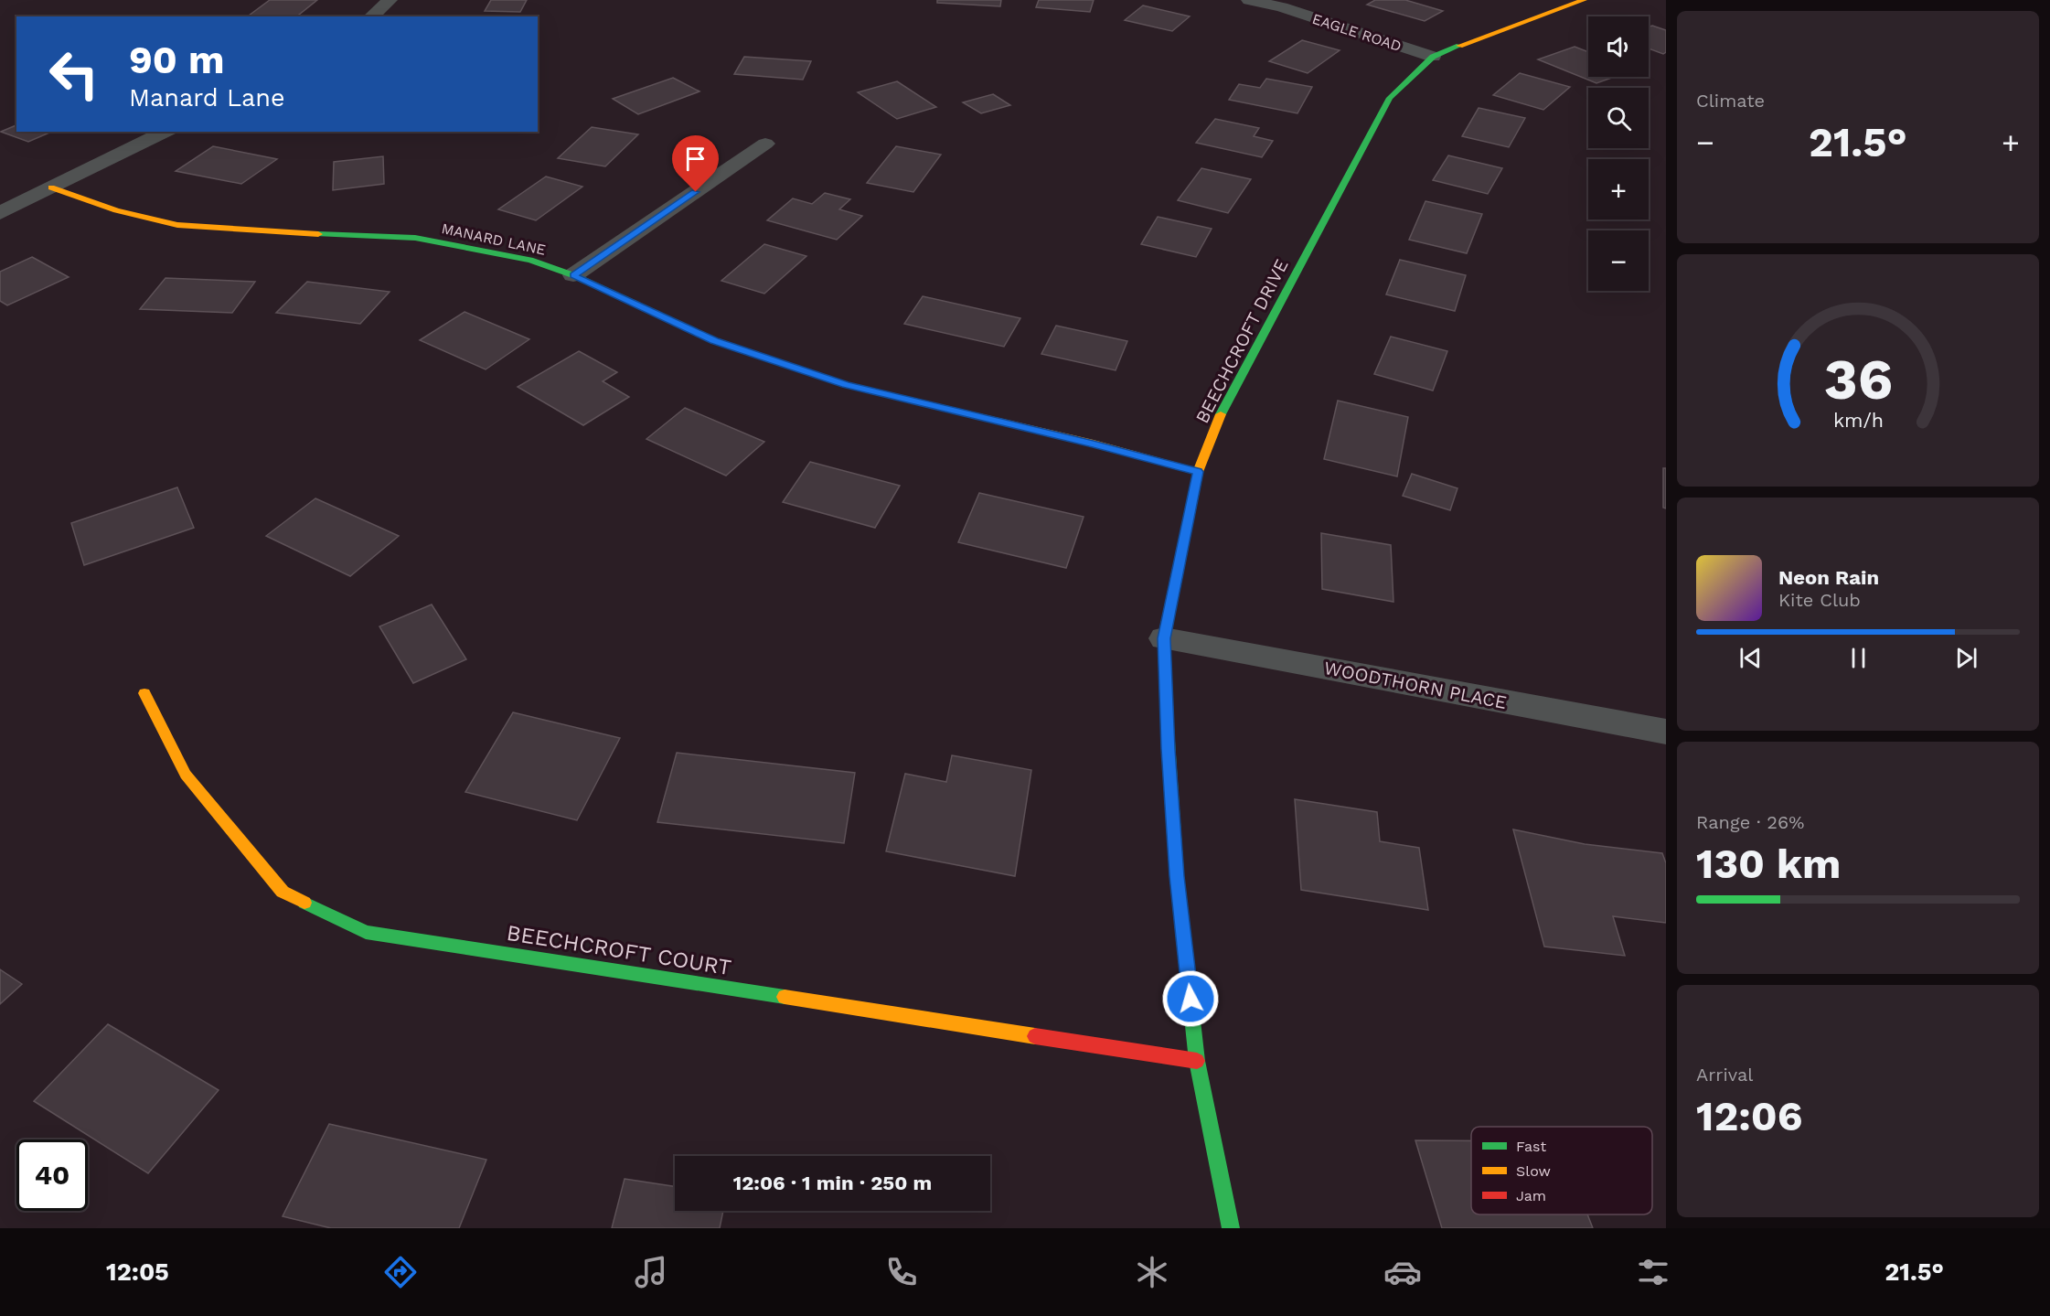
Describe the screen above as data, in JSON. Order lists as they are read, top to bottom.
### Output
{
  "streets": {
    "street": [
      "EAGLE ROAD",
      "MANARD LANE",
      "BEECHCROFT DRIVE",
      "WOODTHORN PLACE",
      "BEECHCROFT COURT"
    ]
  },
  "crossings": [
    ["EAGLE ROAD", "BEECHCROFT DRIVE"],
    ["MANARD LANE", "BEECHCROFT DRIVE"],
    ["BEECHCROFT DRIVE", "WOODTHORN PLACE"],
    ["BEECHCROFT DRIVE", "BEECHCROFT COURT"]
  ],
  "legend": ["Fast", "Slow", "Jam"],
  "page": {
    "tile": [
      "Climate",
      ["Range · 26%", "130 km"],
      ["Arrival", "12:06"]
    ],
    "map_buttons": ["+", "−"],
    "turn": ["90 m", "Manard Lane"],
    "heat": ["−", "21.5°", "+"],
    "song": ["Neon Rain", "Kite Club"],
    "limit": "40",
    "trip": "12:06 · 1 min · 250 m",
    "tabs": ["12:05", "21.5°"],
    "gauge": ["36", "km/h"]
  }
}
